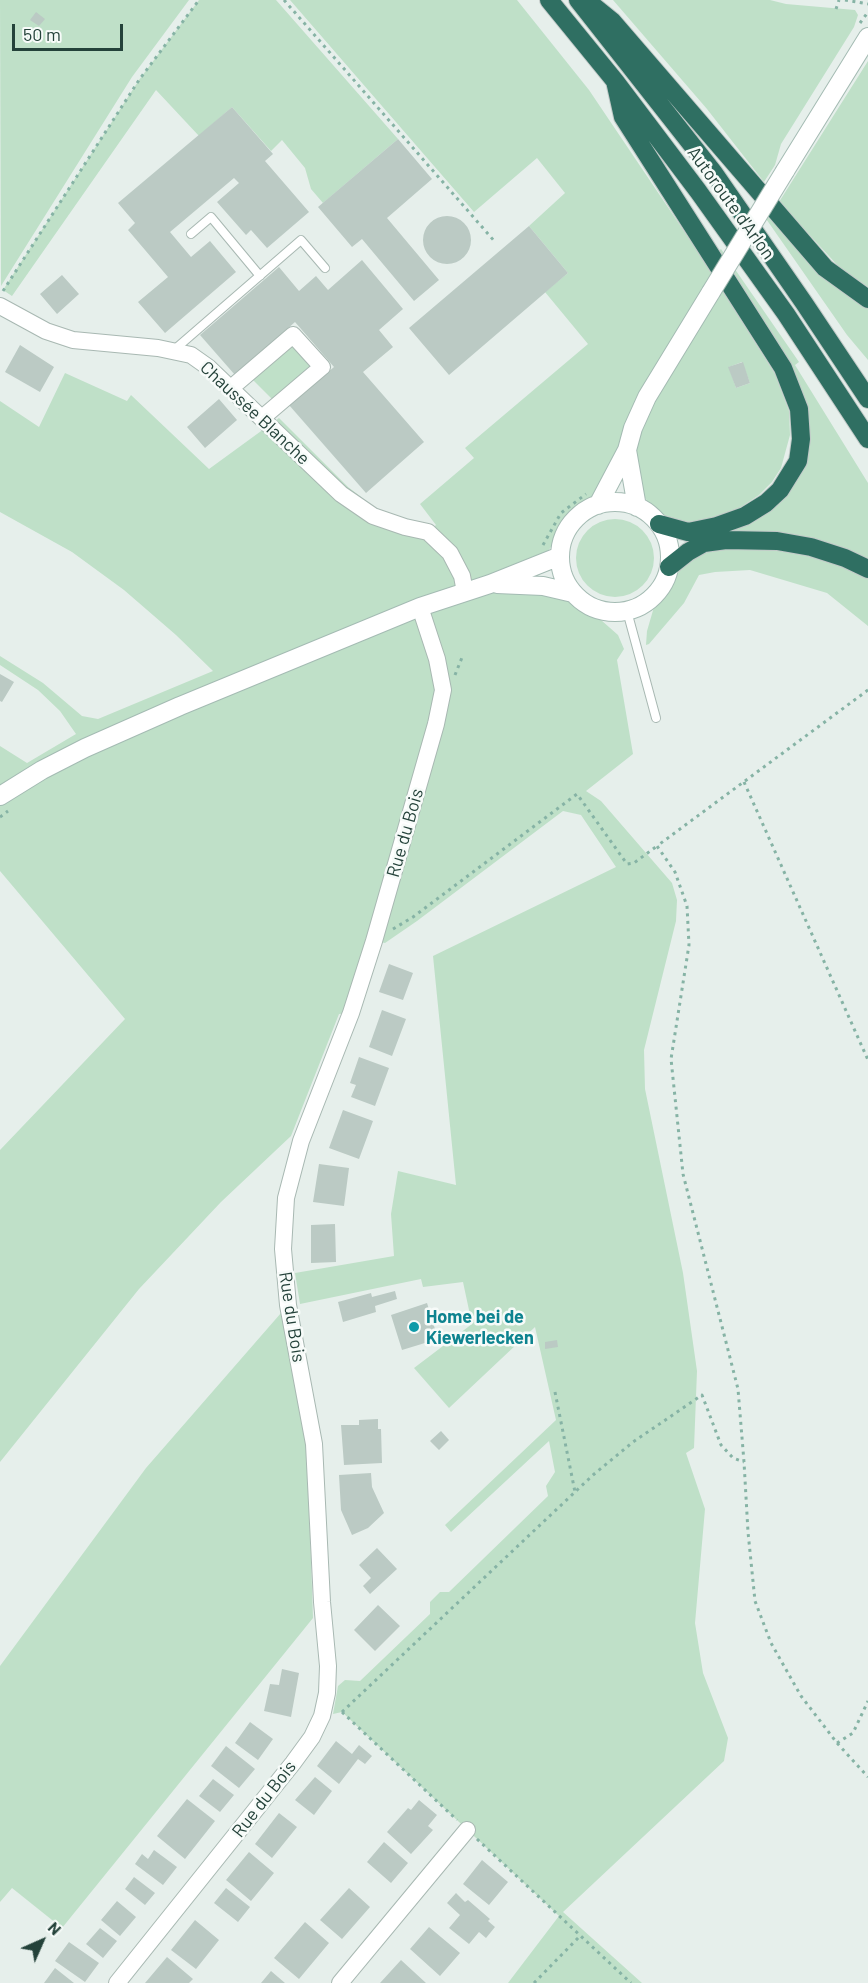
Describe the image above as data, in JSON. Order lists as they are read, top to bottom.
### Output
{
  "streets": {
    "highway": ["Autoroute d'Arlon"],
    "street": ["Chaussée Blanche", "Rue du Bois"]
  },
  "places": ["Home bei de Kiewerlecken"],
  "scale_bar": "50 m",
  "north": "top right"
}
